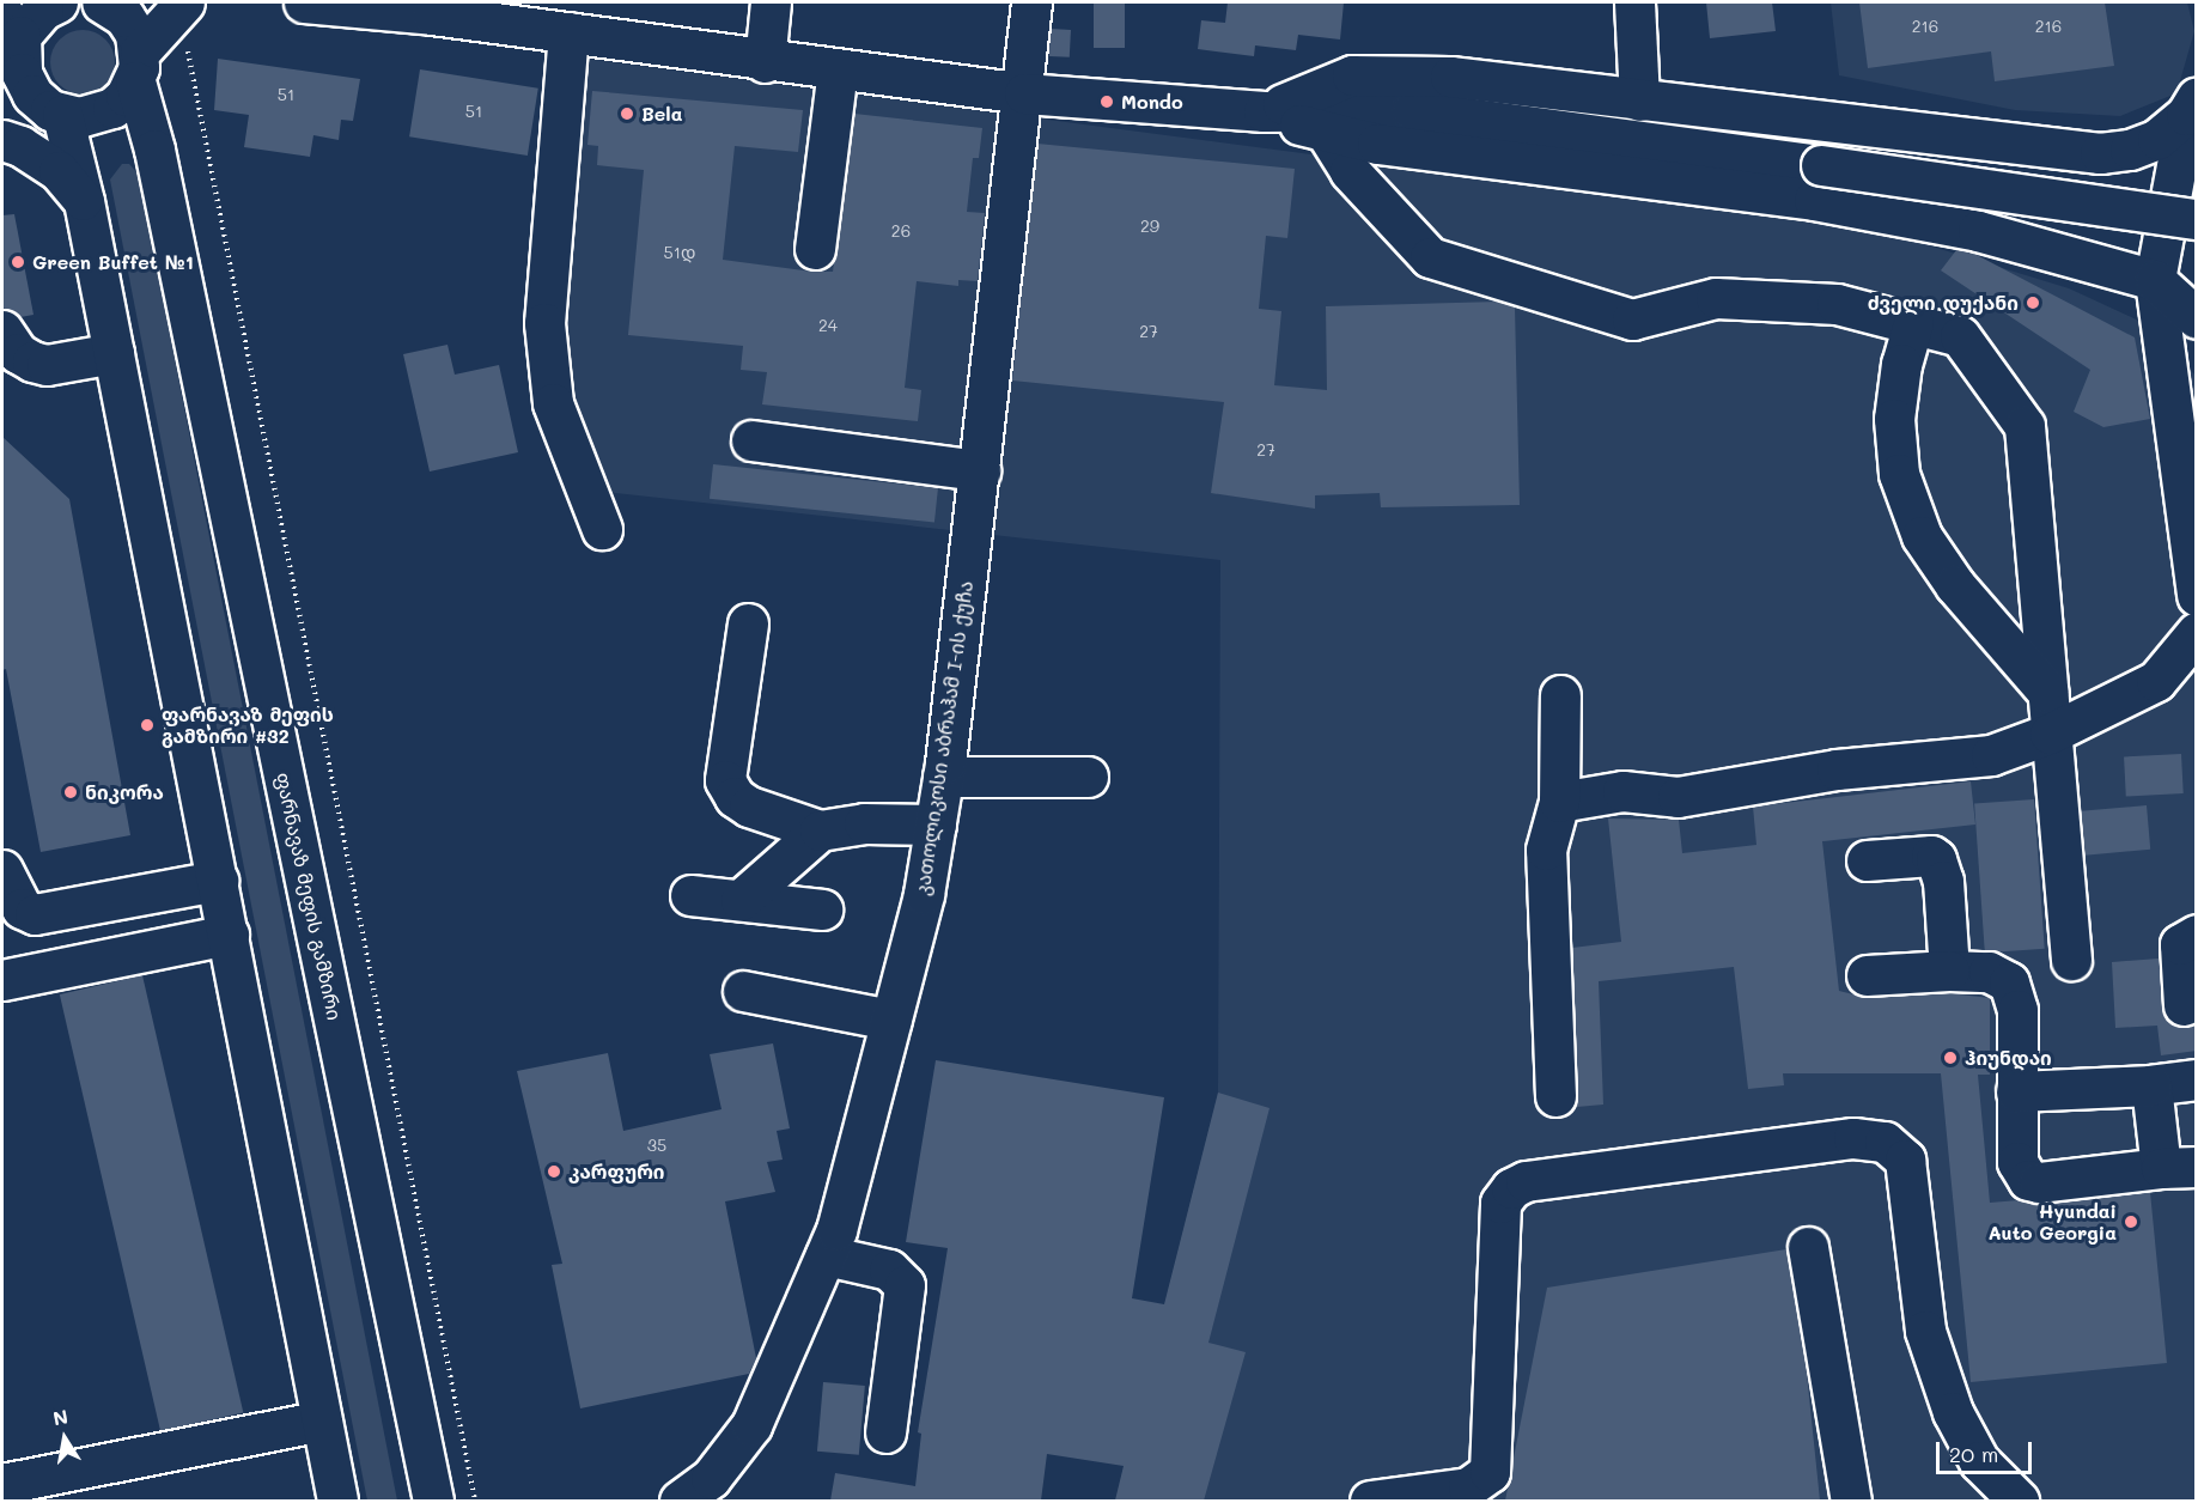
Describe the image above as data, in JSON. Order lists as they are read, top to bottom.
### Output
{
  "streets": {
    "main road": ["კათოლიკოსი აბრაჰამ I-ის ქუჩა", "ფარნავაზ მეფის გამზირი"]
  },
  "places": [
    "Mondo",
    "Bela",
    "Green Buffet №1",
    "ძველი დუქანი",
    "ფარნავაზ მეფის გამზირი #32",
    "ნიკორა",
    "ჰიუნდაი",
    "კარფური",
    "Hyundai Auto Georgia"
  ],
  "house_numbers": [
    "216",
    "216",
    "51",
    "51",
    "29",
    "26",
    "51დ",
    "24",
    "27",
    "27",
    "35"
  ],
  "scale_bar": "20 m",
  "north": "top"
}
